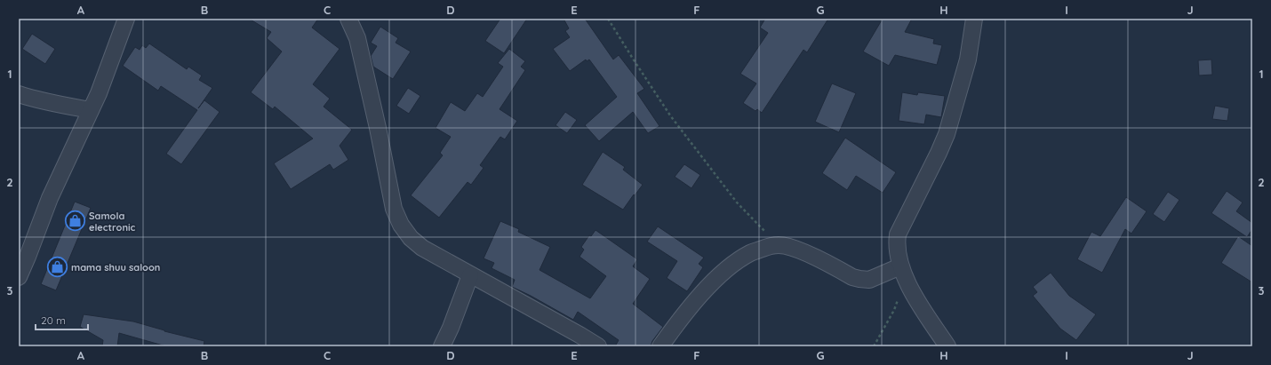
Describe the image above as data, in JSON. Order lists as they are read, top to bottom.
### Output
{
  "places": {
    "shop": ["Samola electronic", "mama shuu saloon"]
  },
  "scale_bar": "20 m",
  "grid": {
    "columns": [
      "A",
      "B",
      "C",
      "D",
      "E",
      "F",
      "G",
      "H",
      "I",
      "J"
    ],
    "rows": ["1", "2", "3"]
  }
}
